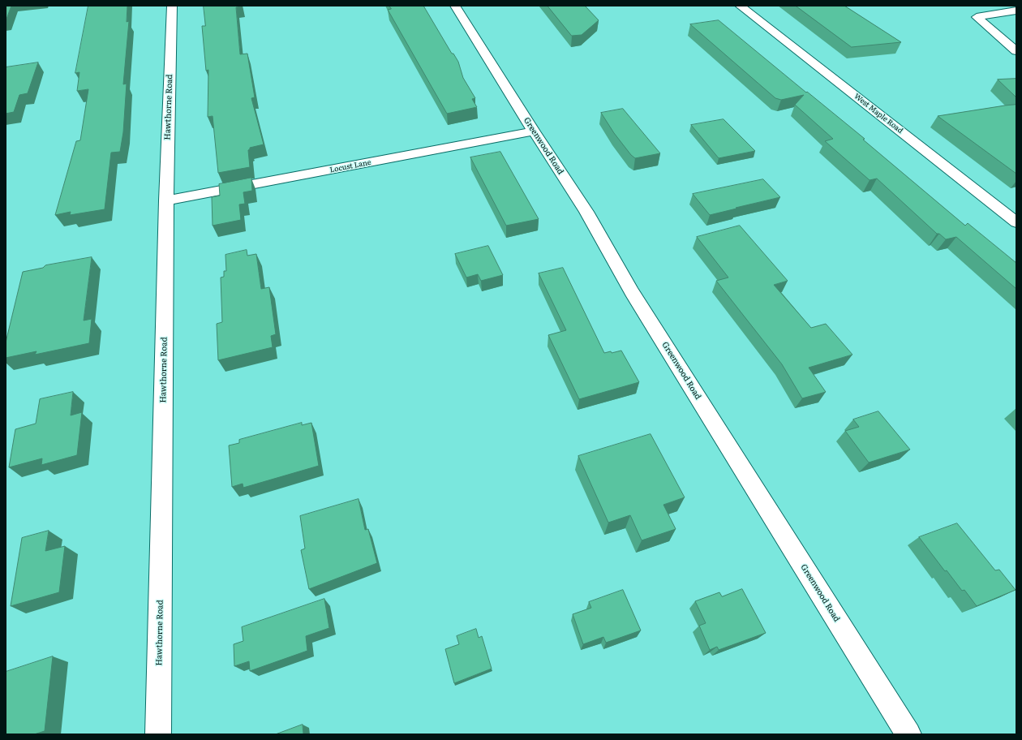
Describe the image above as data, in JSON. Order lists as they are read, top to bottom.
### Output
{
  "streets": {
    "street": [
      "Hawthorne Road",
      "West Maple Road",
      "Greenwood Road",
      "Locust Lane"
    ]
  },
  "crossings": [
    ["Hawthorne Road", "Locust Lane"],
    ["Greenwood Road", "Locust Lane"]
  ]
}
